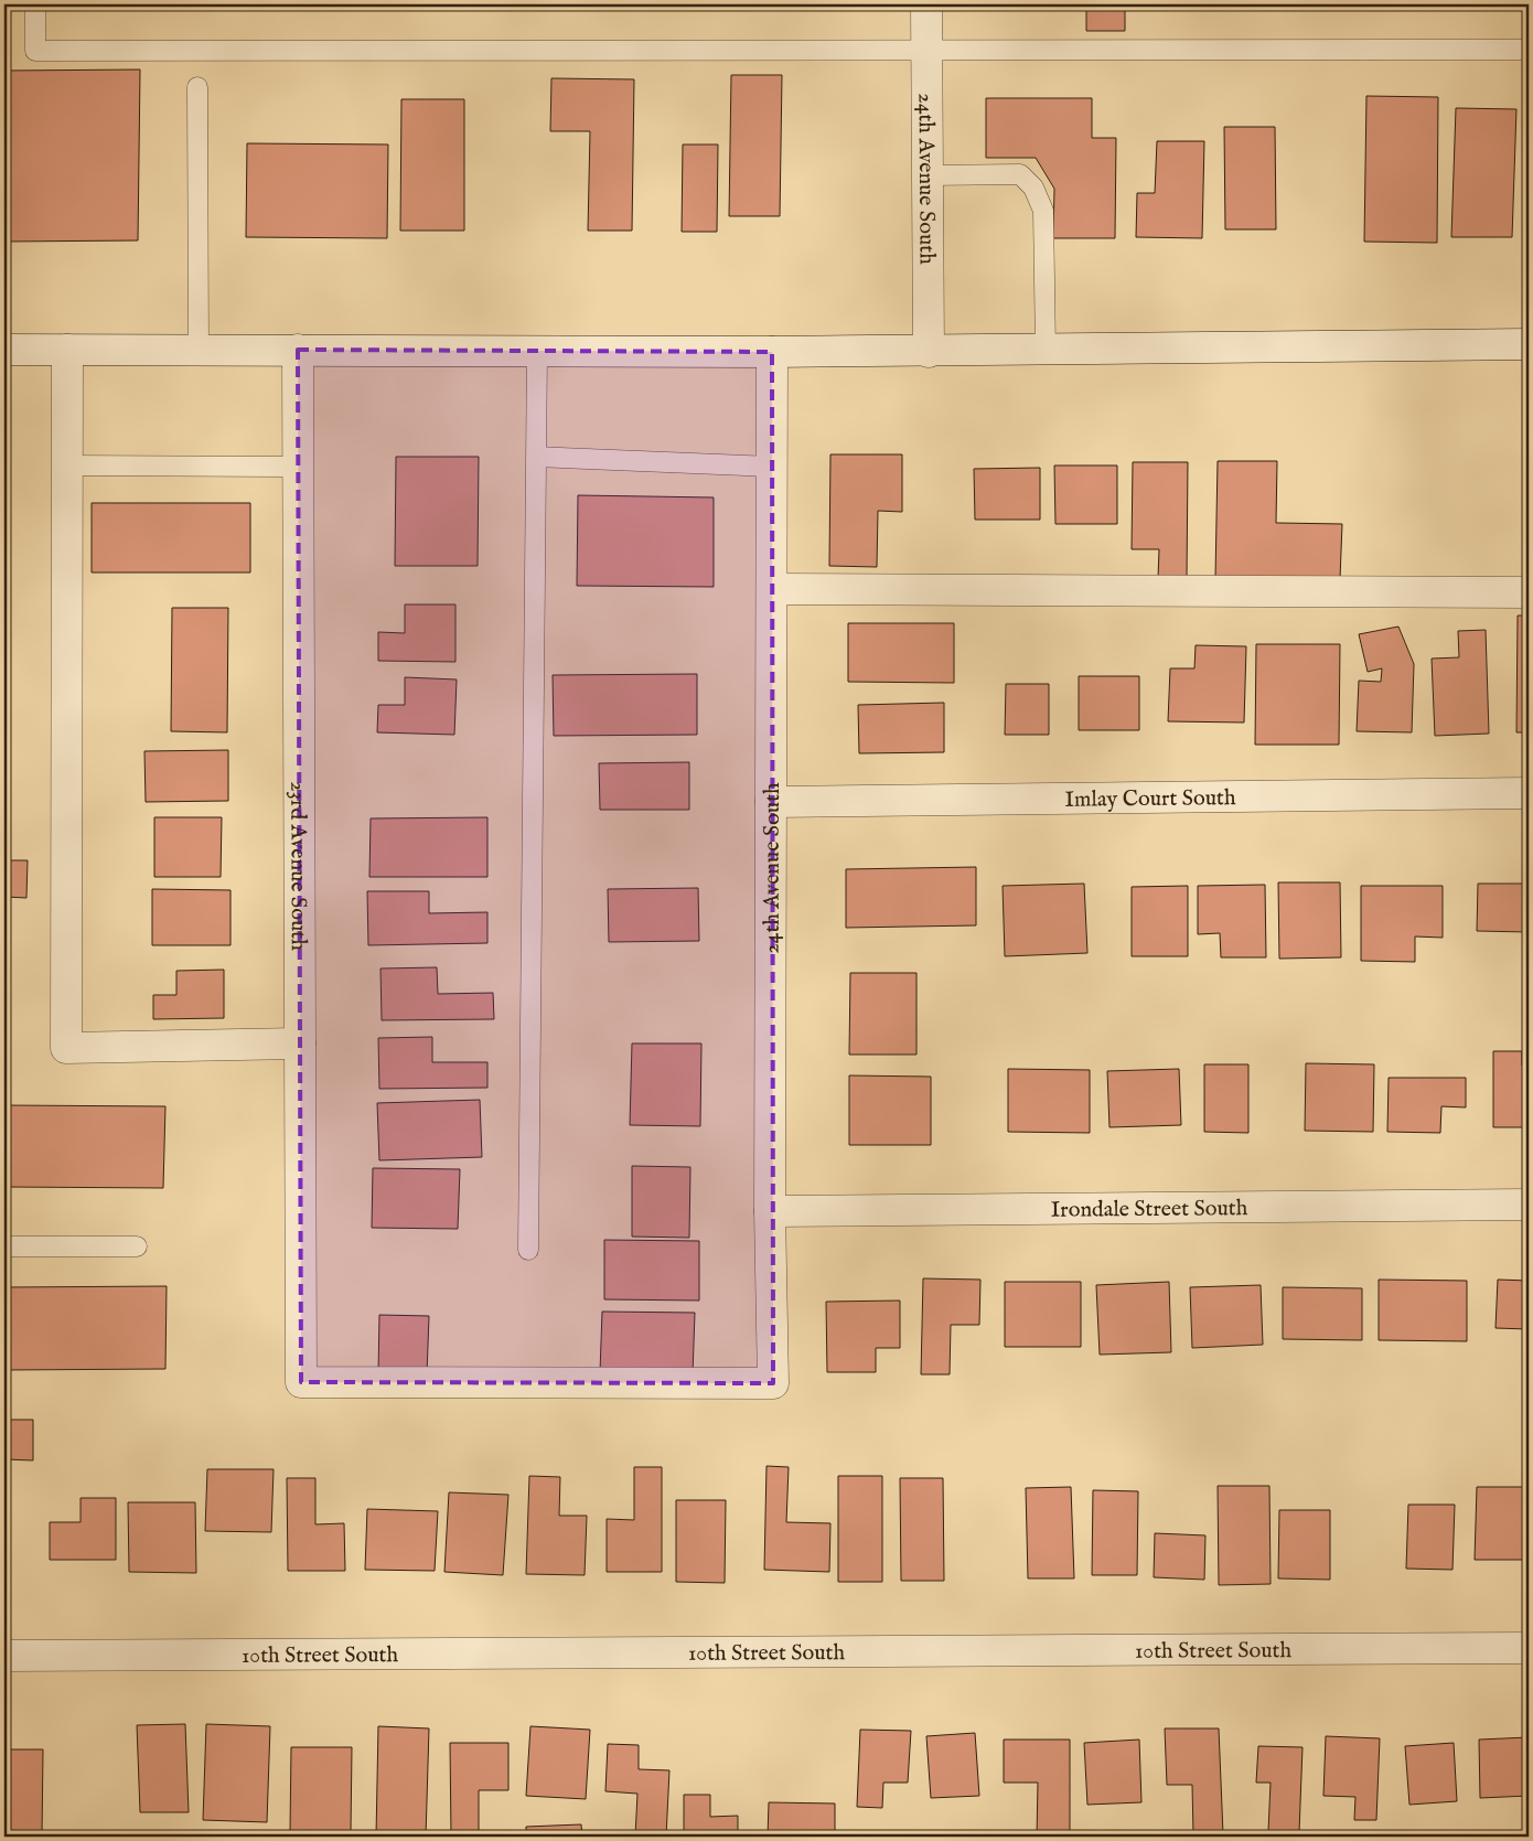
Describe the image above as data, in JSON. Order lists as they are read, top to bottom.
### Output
{
  "streets": {
    "street": [
      "24th Avenue South",
      "Imlay Court South",
      "23rd Avenue South",
      "Irondale Street South",
      "10th Street South"
    ]
  },
  "crossings": [
    ["24th Avenue South", "Imlay Court South"],
    ["24th Avenue South", "23rd Avenue South"],
    ["24th Avenue South", "Irondale Street South"]
  ]
}
